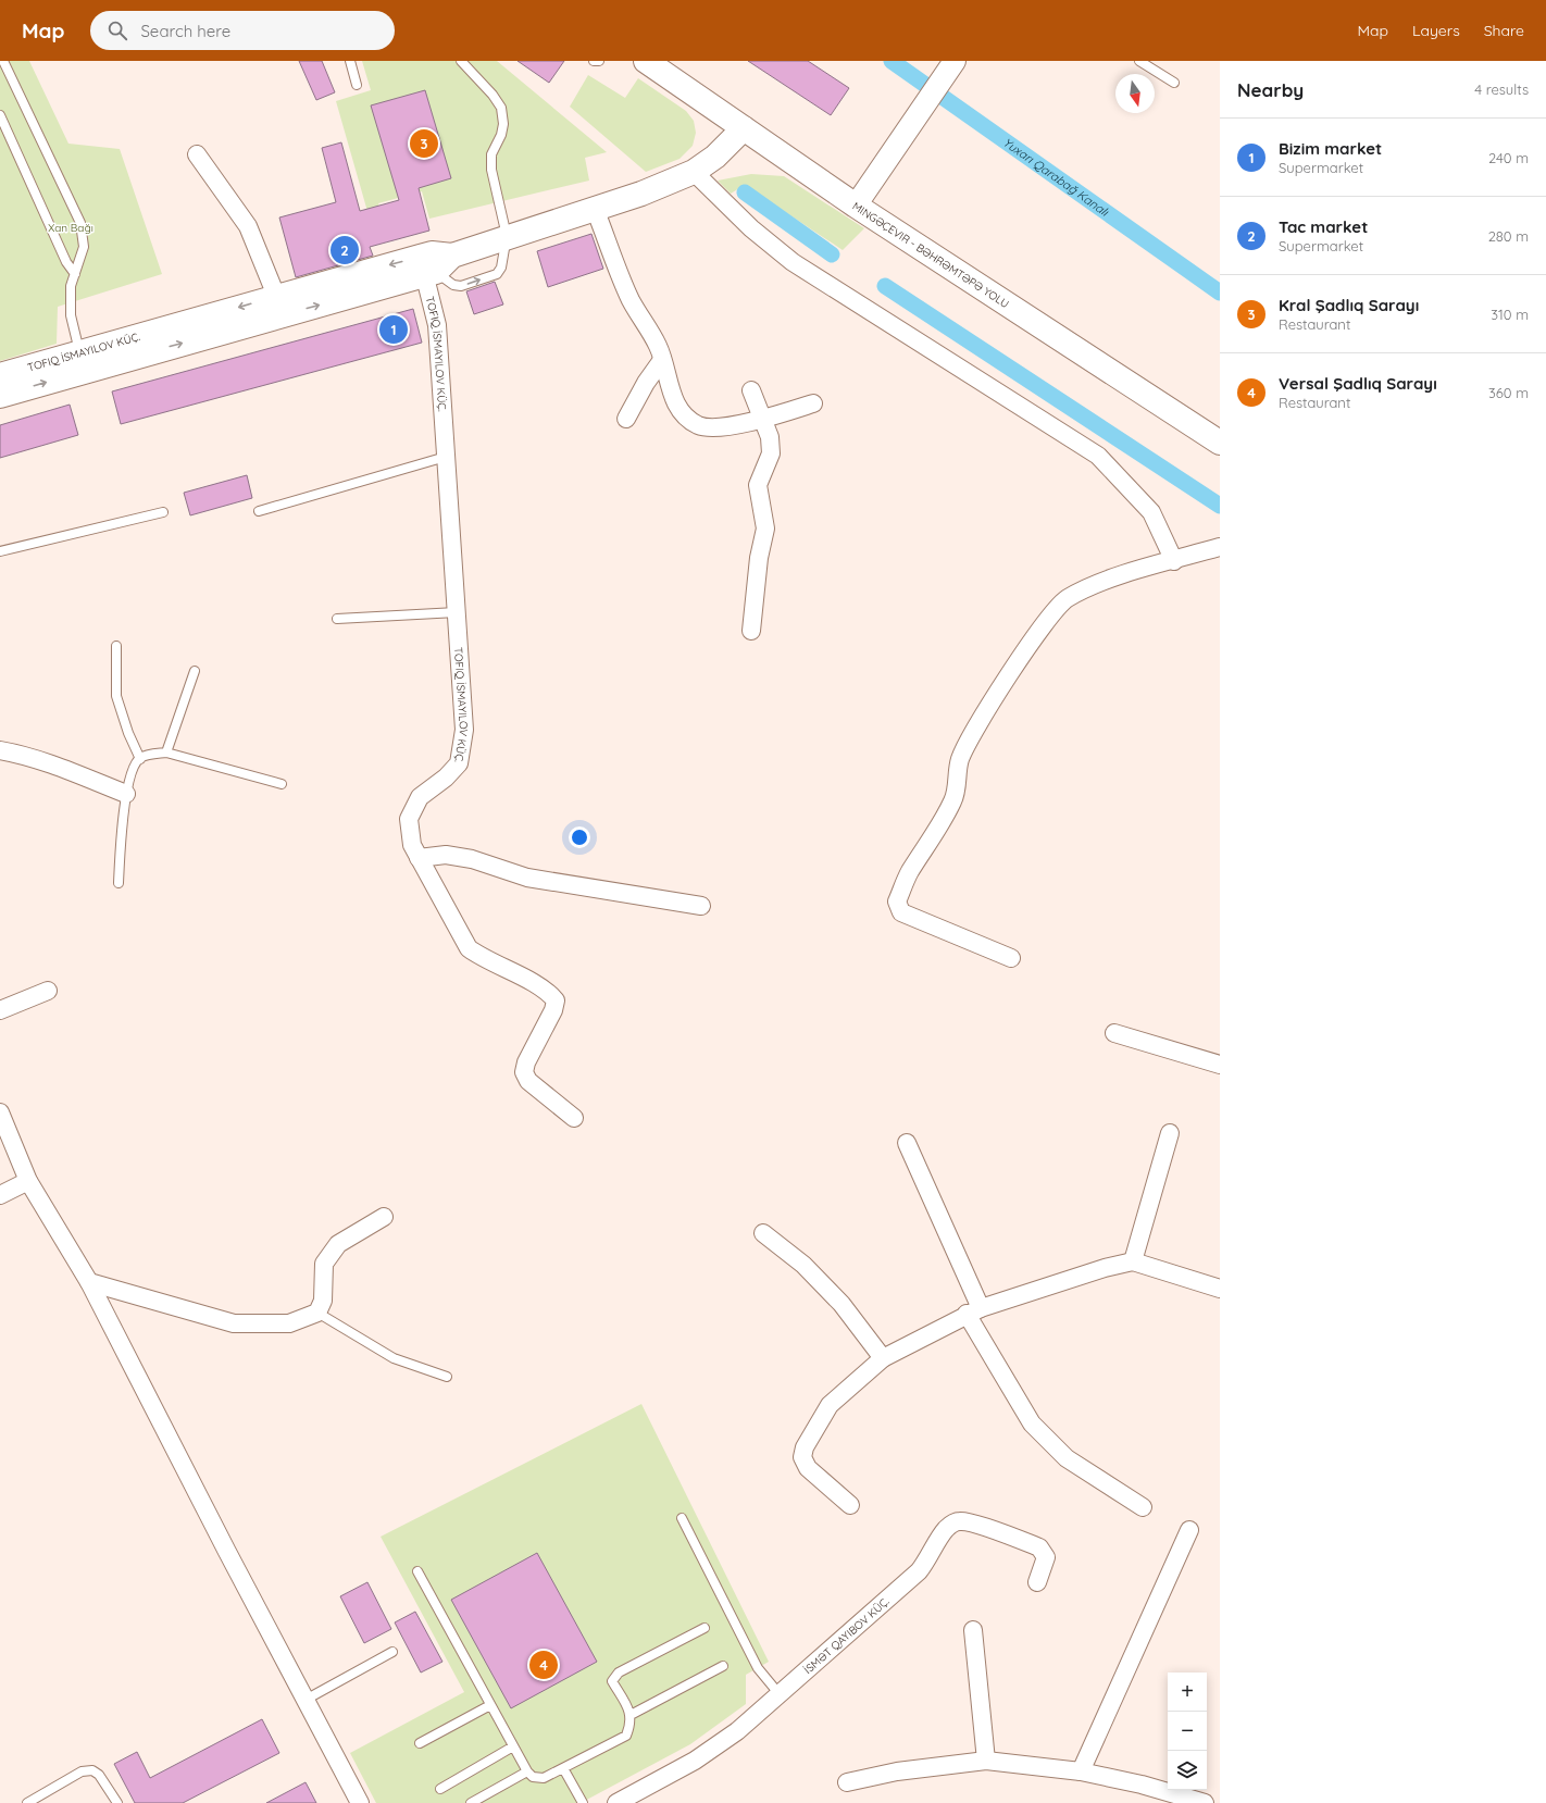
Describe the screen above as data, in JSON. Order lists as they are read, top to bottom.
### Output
{
  "streets": {
    "main road": ["MINGƏÇEVIR - BƏHRƏMTƏPƏ YOLU"]
  },
  "water": ["Yuxarı Qarabağ Kanalı"],
  "parks": ["Xan Bağı"],
  "north": "bottom",
  "page": {
    "header": "Map",
    "search": "Search here",
    "nav": ["Map", "Layers", "Share"],
    "heading": ["Nearby", "4 results"],
    "list": [
      {
        "mark": "1",
        "name": "Bizim market",
        "note": "Supermarket",
        "value": "240 m"
      },
      {
        "mark": "2",
        "name": "Tac market",
        "note": "Supermarket",
        "value": "280 m"
      },
      {
        "mark": "3",
        "name": "Kral Şadlıq Sarayı",
        "note": "Restaurant",
        "value": "310 m"
      },
      {
        "mark": "4",
        "name": "Versal Şadlıq Sarayı",
        "note": "Restaurant",
        "value": "360 m"
      }
    ],
    "pins": [
      "3",
      "2",
      "1",
      "4"
    ],
    "map_buttons": ["+", "−"]
  }
}
